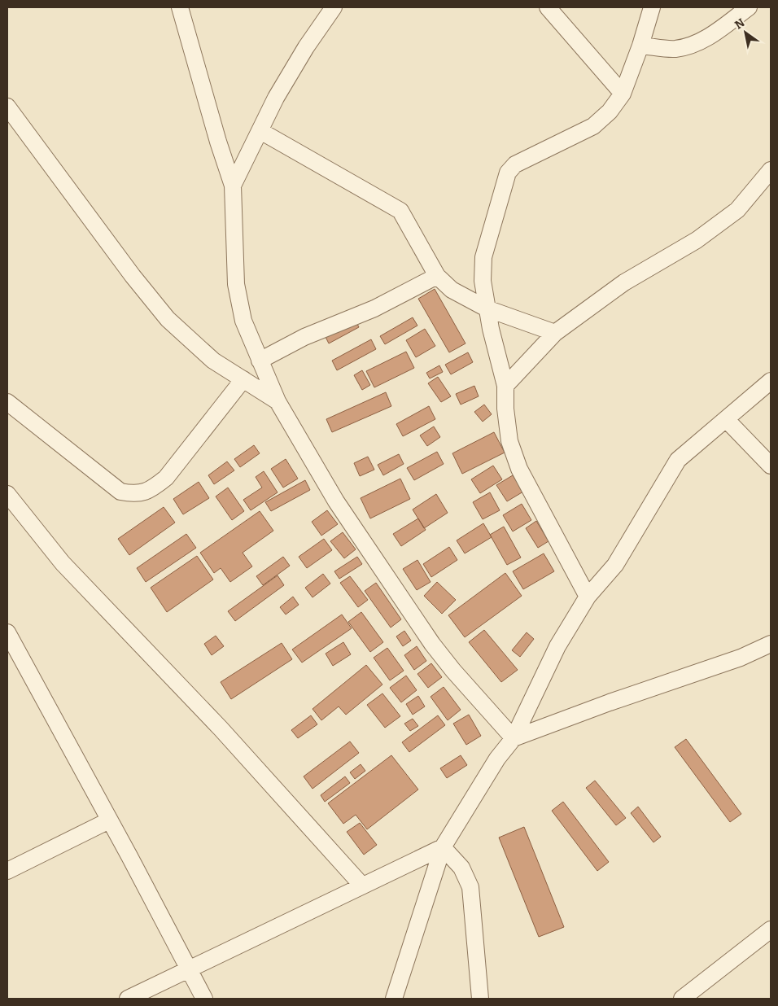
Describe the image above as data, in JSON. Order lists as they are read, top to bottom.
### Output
{
  "north": "top left"
}
